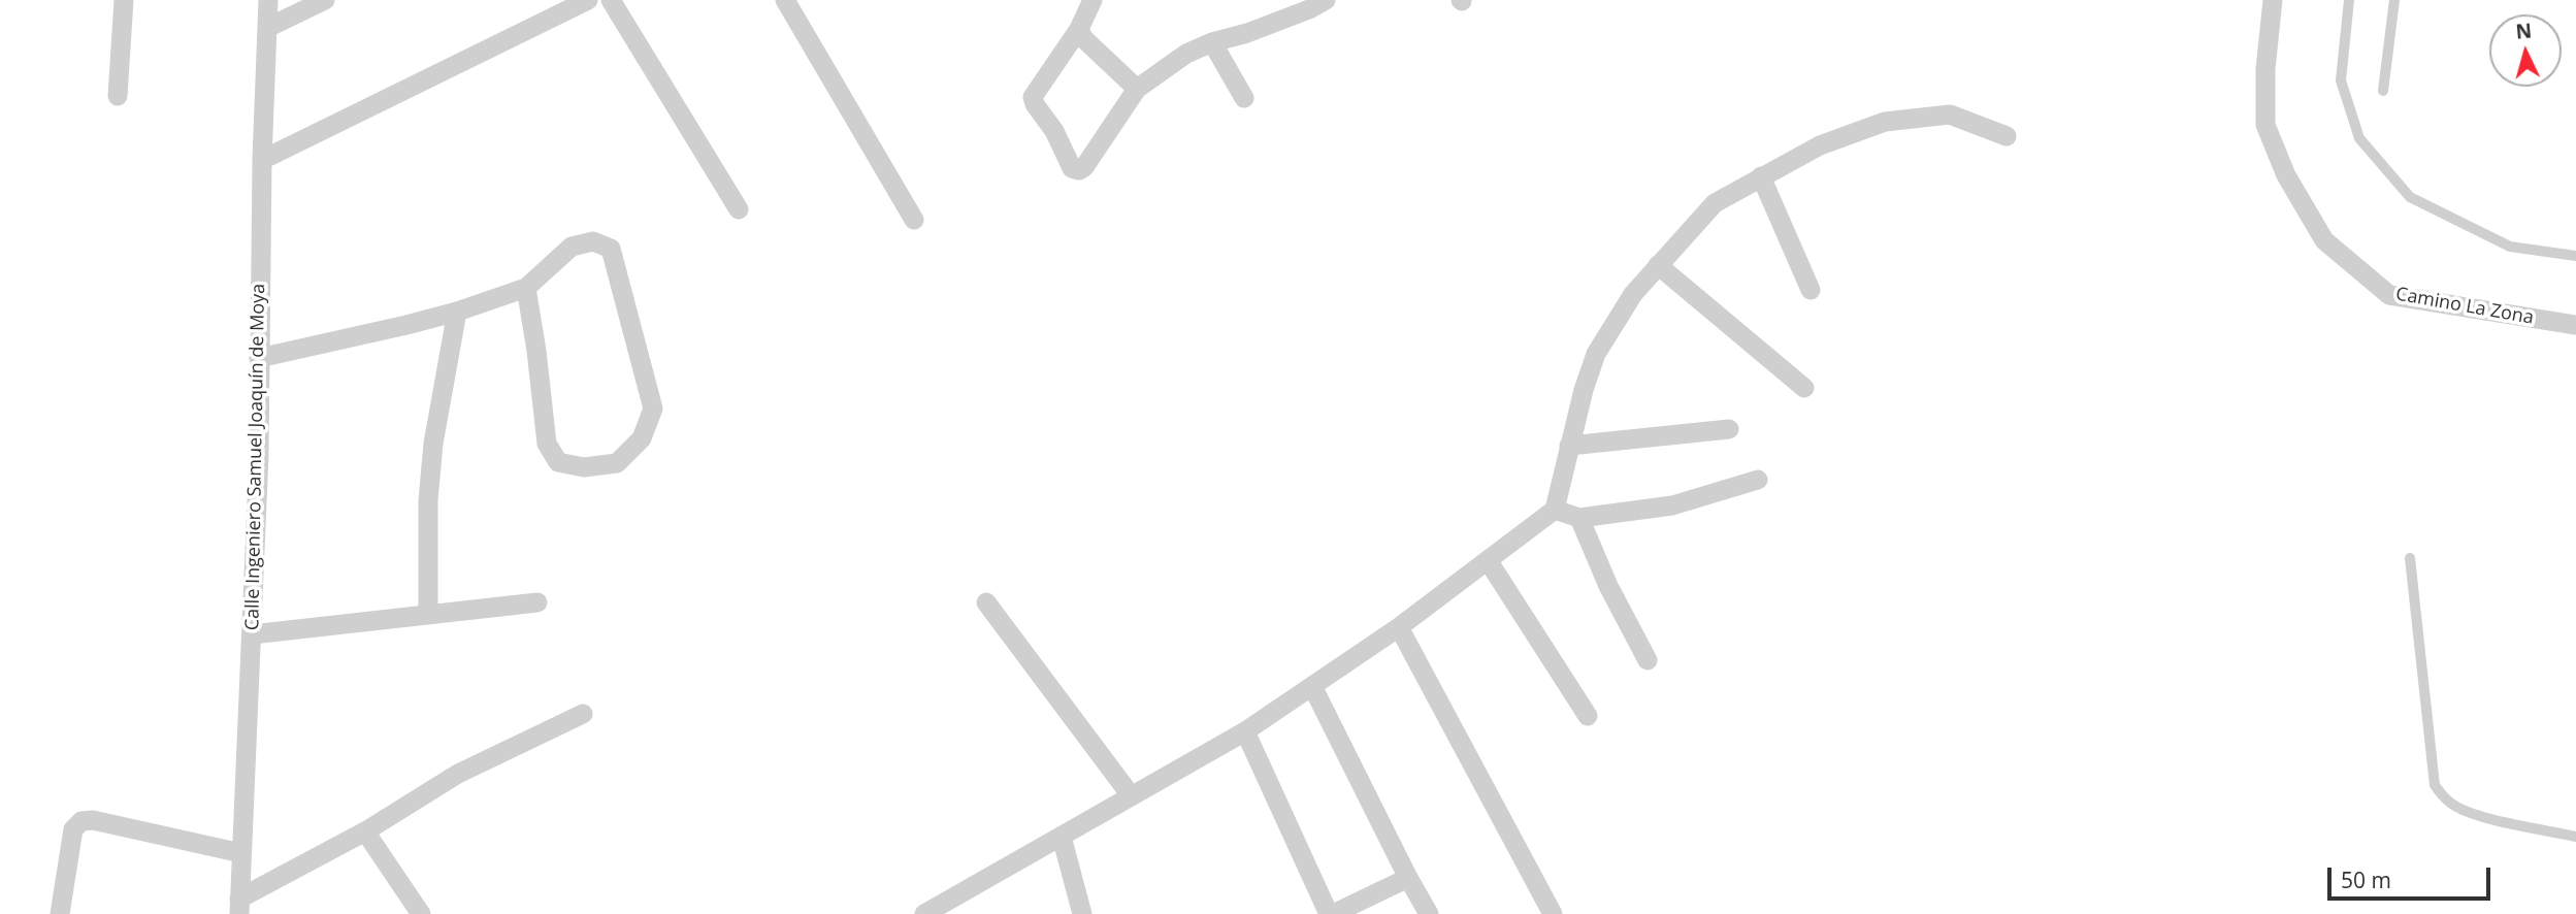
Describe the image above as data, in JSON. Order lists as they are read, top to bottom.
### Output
{
  "streets": {
    "street": ["Camino La Zona", "Calle Ingeniero Samuel Joaquín de Moya"]
  },
  "scale_bar": "50 m",
  "north": "top"
}
